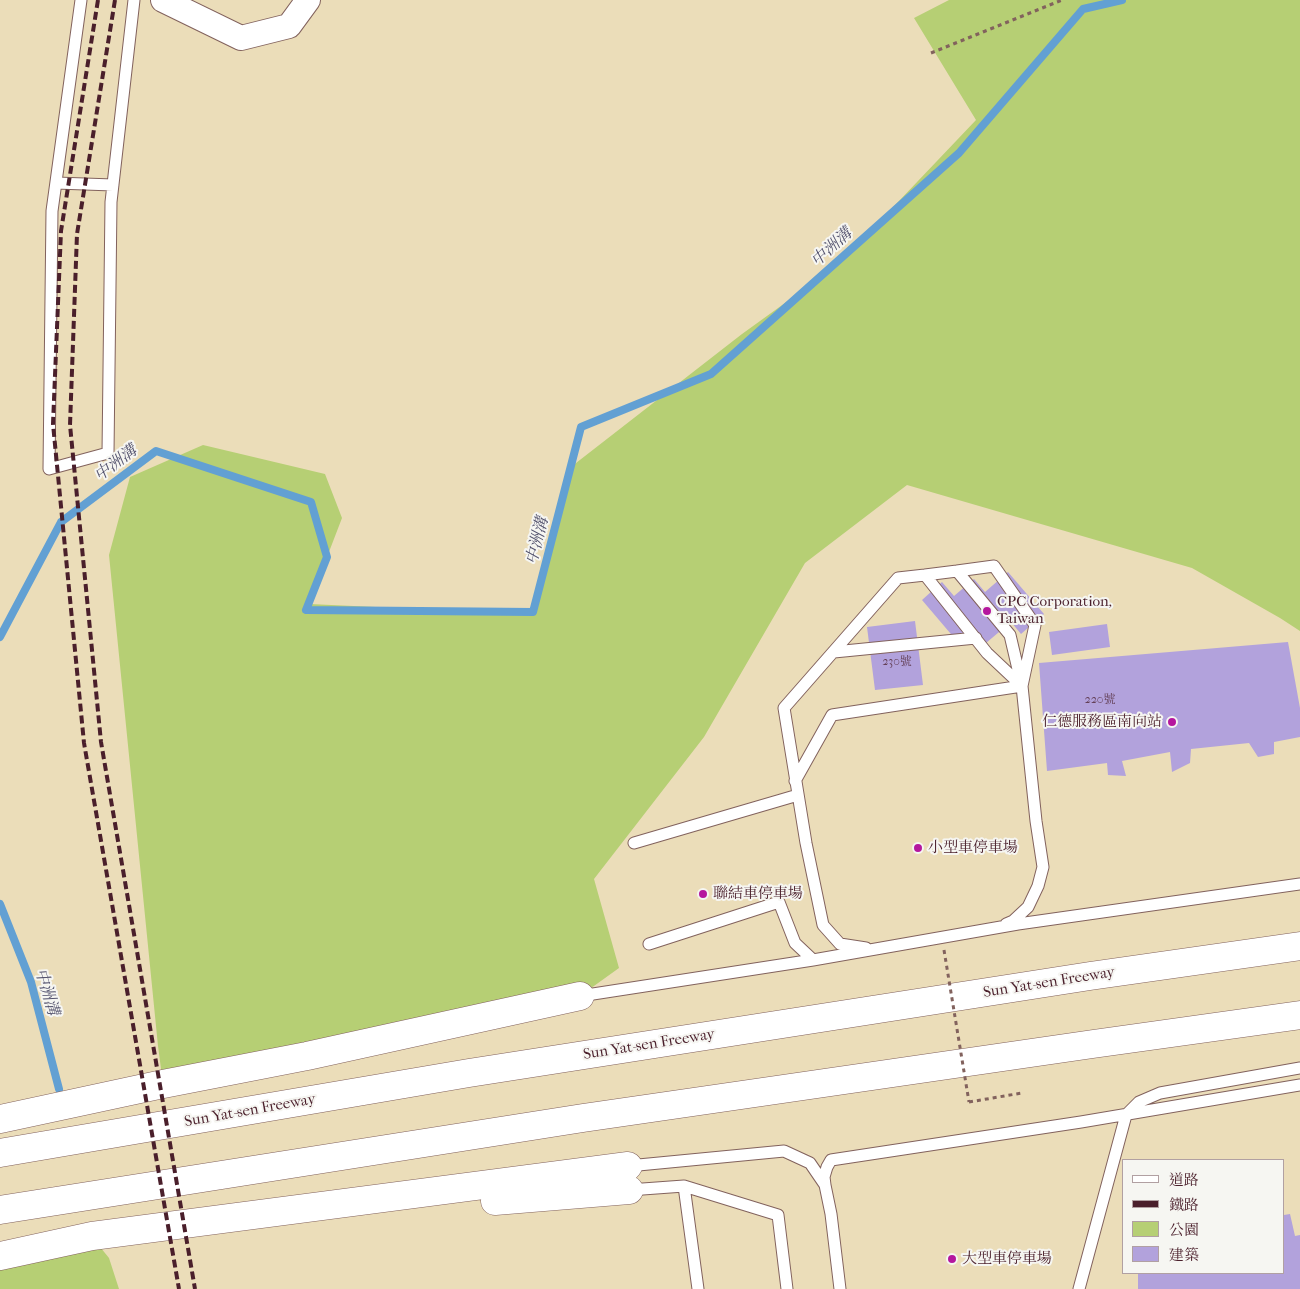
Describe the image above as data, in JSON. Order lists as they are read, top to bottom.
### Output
{
  "streets": {
    "highway": ["Sun Yat-sen Freeway"]
  },
  "water": ["中洲溝"],
  "places": [
    "CPC Corporation, Taiwan",
    "仁德服務區南向站",
    "小型車停車場",
    "聯結車停車場",
    "大型車停車場"
  ],
  "house_numbers": ["230號", "220號"],
  "legend": [
    "道路",
    "鐵路",
    "公園",
    "建築"
  ]
}
